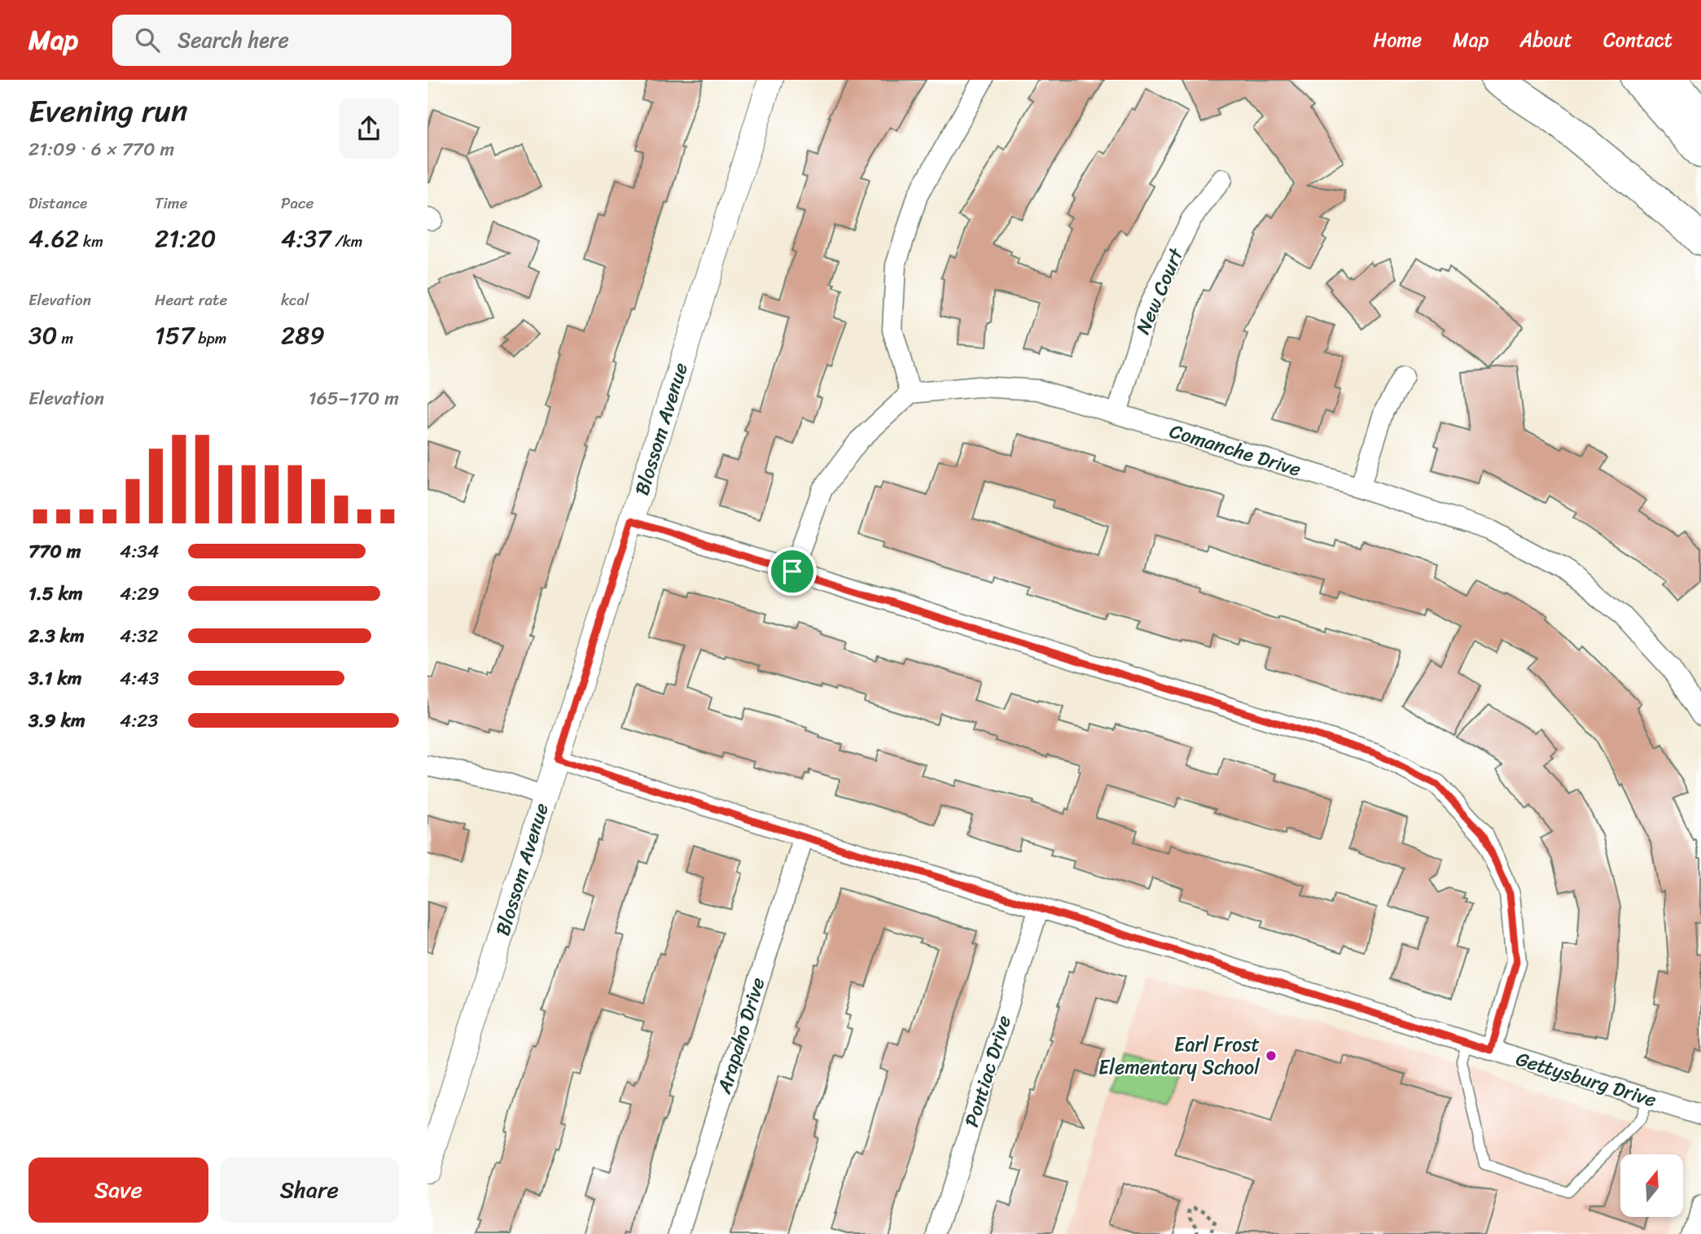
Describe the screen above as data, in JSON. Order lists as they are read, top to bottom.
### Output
{
  "streets": {
    "street": [
      "New Court",
      "Blossom Avenue",
      "Comanche Drive",
      "Arapaho Drive",
      "Pontiac Drive",
      "Gettysburg Drive"
    ]
  },
  "crossings": [
    ["New Court", "Comanche Drive"],
    ["Blossom Avenue", "Gettysburg Drive"],
    ["Arapaho Drive", "Gettysburg Drive"],
    ["Pontiac Drive", "Gettysburg Drive"]
  ],
  "places": ["Earl Frost Elementary School"],
  "north": "top",
  "page": {
    "header": "Map",
    "search": "Search here",
    "nav": [
      "Home",
      "Map",
      "About",
      "Contact"
    ],
    "heading": ["Evening run", "21:09 · 6 × 770 m"],
    "stats": [
      ["Distance", "4.62 km"],
      ["Time", "21:20"],
      ["Pace", "4:37 /km"],
      ["Elevation", "30 m"],
      ["Heart rate", "157 bpm"],
      ["kcal", "289"]
    ],
    "chart": ["Elevation", "165–170 m"],
    "list": [
      {
        "name": "770 m",
        "note": "4:34"
      },
      {
        "name": "1.5 km",
        "note": "4:29"
      },
      {
        "name": "2.3 km",
        "note": "4:32"
      },
      {
        "name": "3.1 km",
        "note": "4:43"
      },
      {
        "name": "3.9 km",
        "note": "4:23"
      }
    ],
    "buttons": ["Save", "Share"]
  }
}
